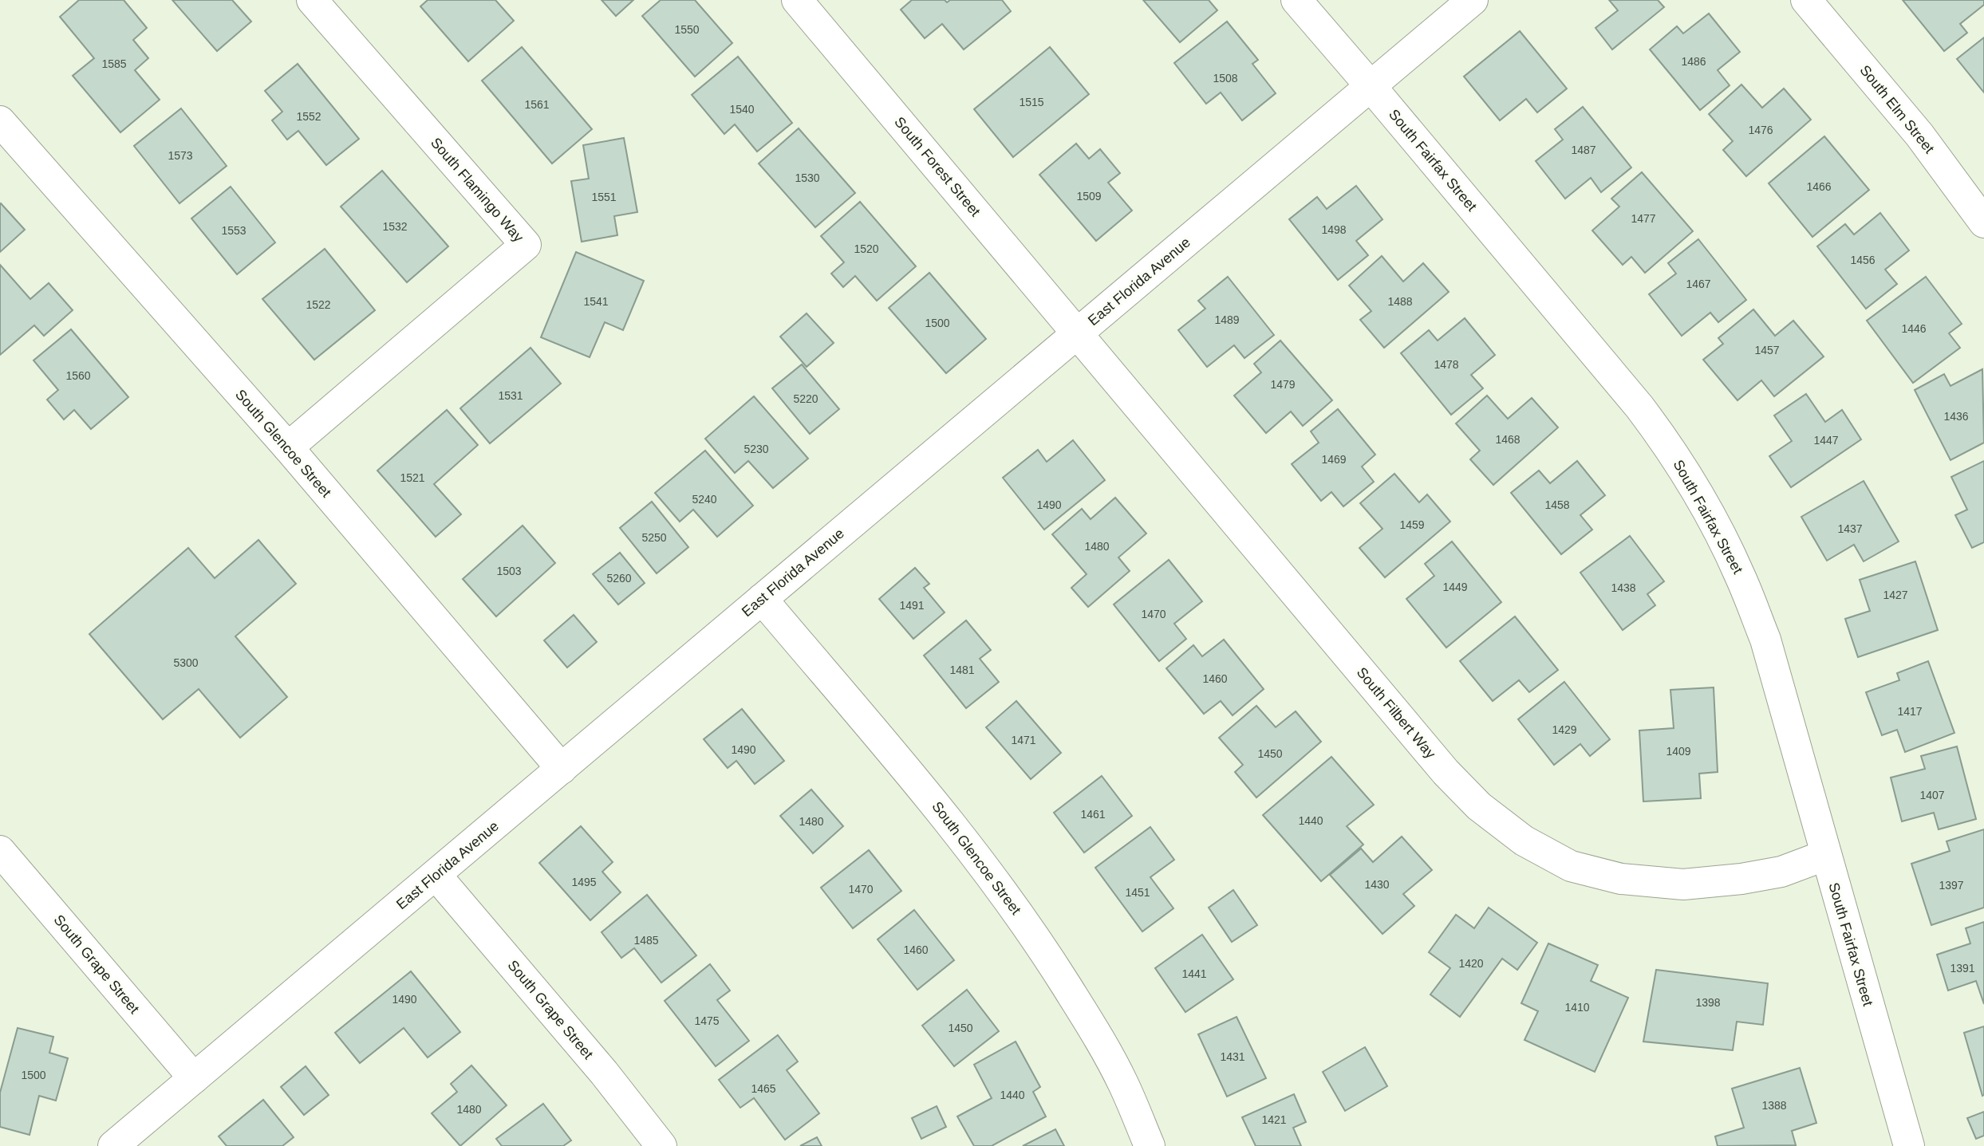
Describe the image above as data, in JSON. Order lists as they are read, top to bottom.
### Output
{
  "streets": {
    "street": [
      "South Elm Street",
      "South Fairfax Street",
      "South Forest Street",
      "South Flamingo Way",
      "East Florida Avenue",
      "South Glencoe Street",
      "South Filbert Way",
      "South Grape Street"
    ]
  },
  "crossings": [
    ["South Fairfax Street", "East Florida Avenue"],
    ["South Fairfax Street", "South Filbert Way"],
    ["South Forest Street", "East Florida Avenue"],
    ["South Forest Street", "South Filbert Way"],
    ["South Flamingo Way", "South Glencoe Street"],
    ["East Florida Avenue", "South Glencoe Street"],
    ["East Florida Avenue", "South Filbert Way"],
    ["East Florida Avenue", "South Grape Street"]
  ],
  "house_numbers": [
    "1550",
    "1486",
    "1585",
    "1508",
    "1515",
    "1561",
    "1540",
    "1552",
    "1476",
    "1487",
    "1573",
    "1530",
    "1466",
    "1509",
    "1551",
    "1477",
    "1532",
    "1498",
    "1553",
    "1520",
    "1456",
    "1467",
    "1541",
    "1488",
    "1522",
    "1489",
    "1500",
    "1446",
    "1457",
    "1478",
    "1560",
    "1479",
    "1531",
    "5220",
    "1436",
    "1468",
    "1447",
    "5230",
    "1469",
    "1521",
    "5240",
    "1490",
    "1458",
    "1459",
    "1437",
    "5250",
    "1480",
    "1503",
    "5260",
    "1449",
    "1438",
    "1427",
    "1491",
    "1470",
    "5300",
    "1481",
    "1460",
    "1417",
    "1429",
    "1471",
    "1490",
    "1409",
    "1450",
    "1407",
    "1461",
    "1440",
    "1480",
    "1495",
    "1430",
    "1397",
    "1470",
    "1451",
    "1485",
    "1460",
    "1420",
    "1391",
    "1441",
    "1490",
    "1398",
    "1410",
    "1475",
    "1450",
    "1431",
    "1500",
    "1465",
    "1440",
    "1388",
    "1480",
    "1421"
  ]
}
